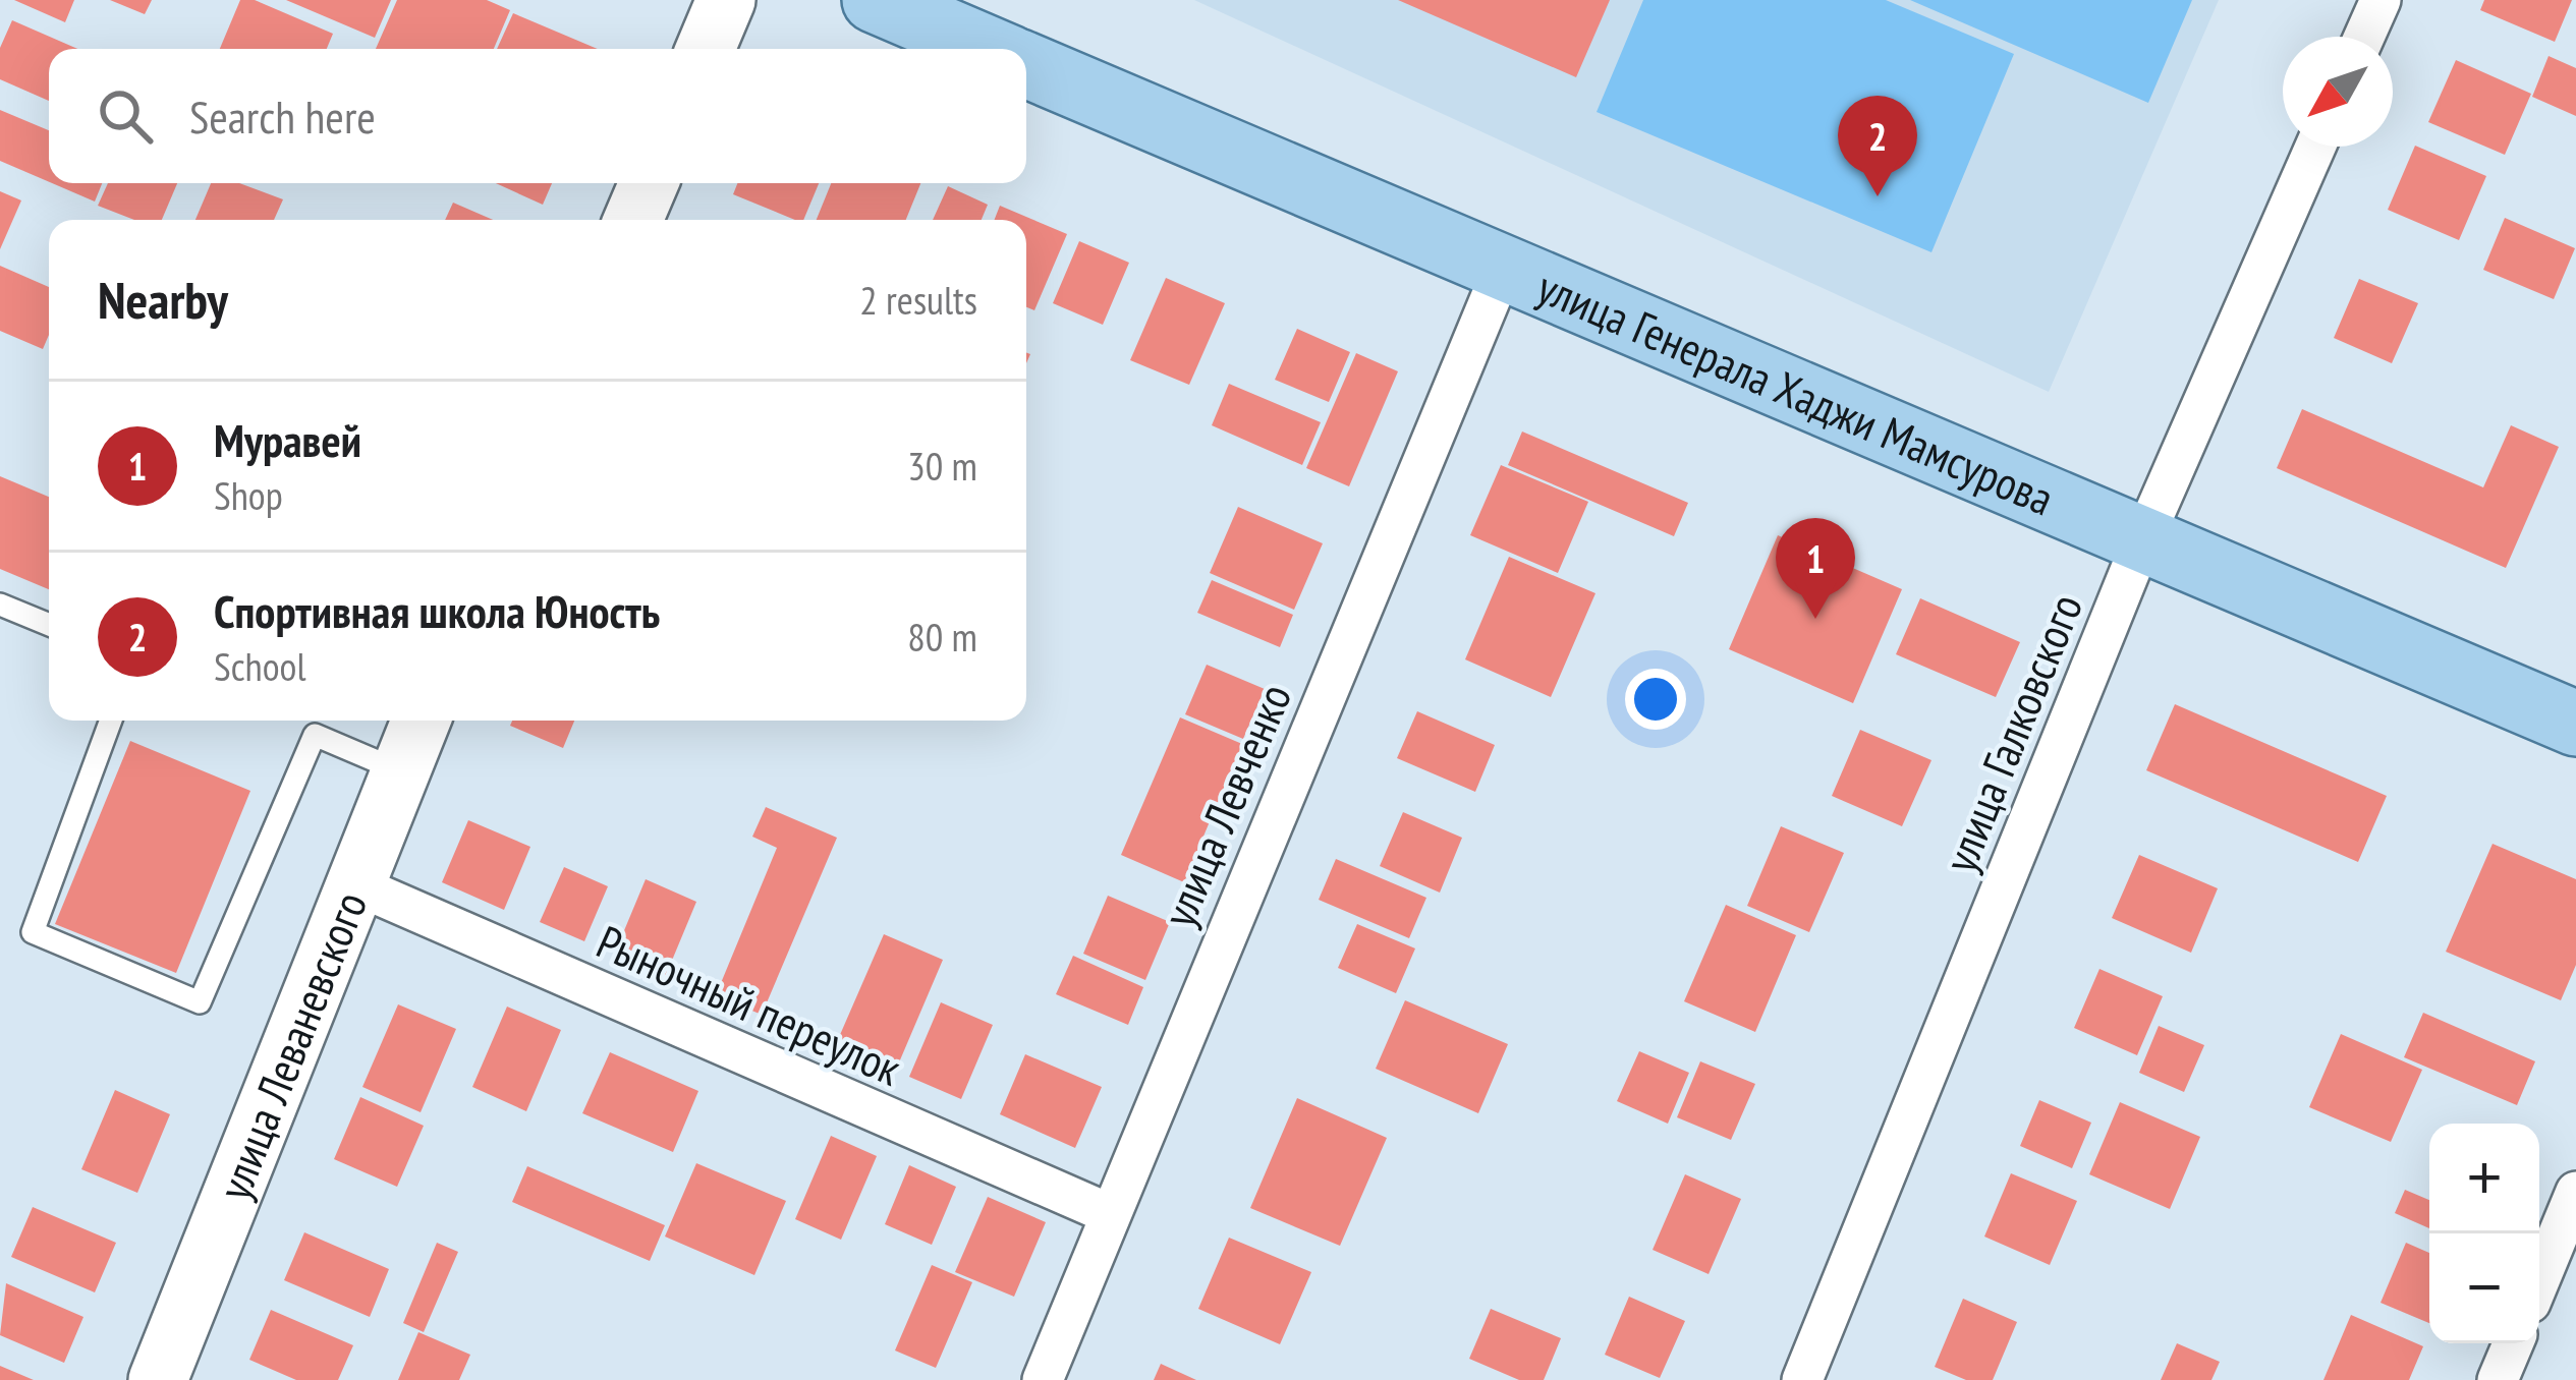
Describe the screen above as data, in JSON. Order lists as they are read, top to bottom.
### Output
{
  "streets": {
    "main road": ["улица Генерала Хаджи Мамсурова"],
    "street": [
      "улица Галковского",
      "улица Левченко",
      "Рыночный переулок",
      "улица Леваневского"
    ]
  },
  "crossings": [
    ["улица Генерала Хаджи Мамсурова", "улица Галковского"],
    ["улица Генерала Хаджи Мамсурова", "улица Левченко"],
    ["улица Левченко", "Рыночный переулок"],
    ["Рыночный переулок", "улица Леваневского"]
  ],
  "north": "bottom left",
  "page": {
    "search": "Search here",
    "pins": ["2", "1"],
    "heading": ["Nearby", "2 results"],
    "list": [
      {
        "mark": "1",
        "name": "Муравей",
        "note": "Shop",
        "value": "30 m"
      },
      {
        "mark": "2",
        "name": "Спортивная школа Юность",
        "note": "School",
        "value": "80 m"
      }
    ],
    "map_buttons": ["+", "−"]
  }
}
